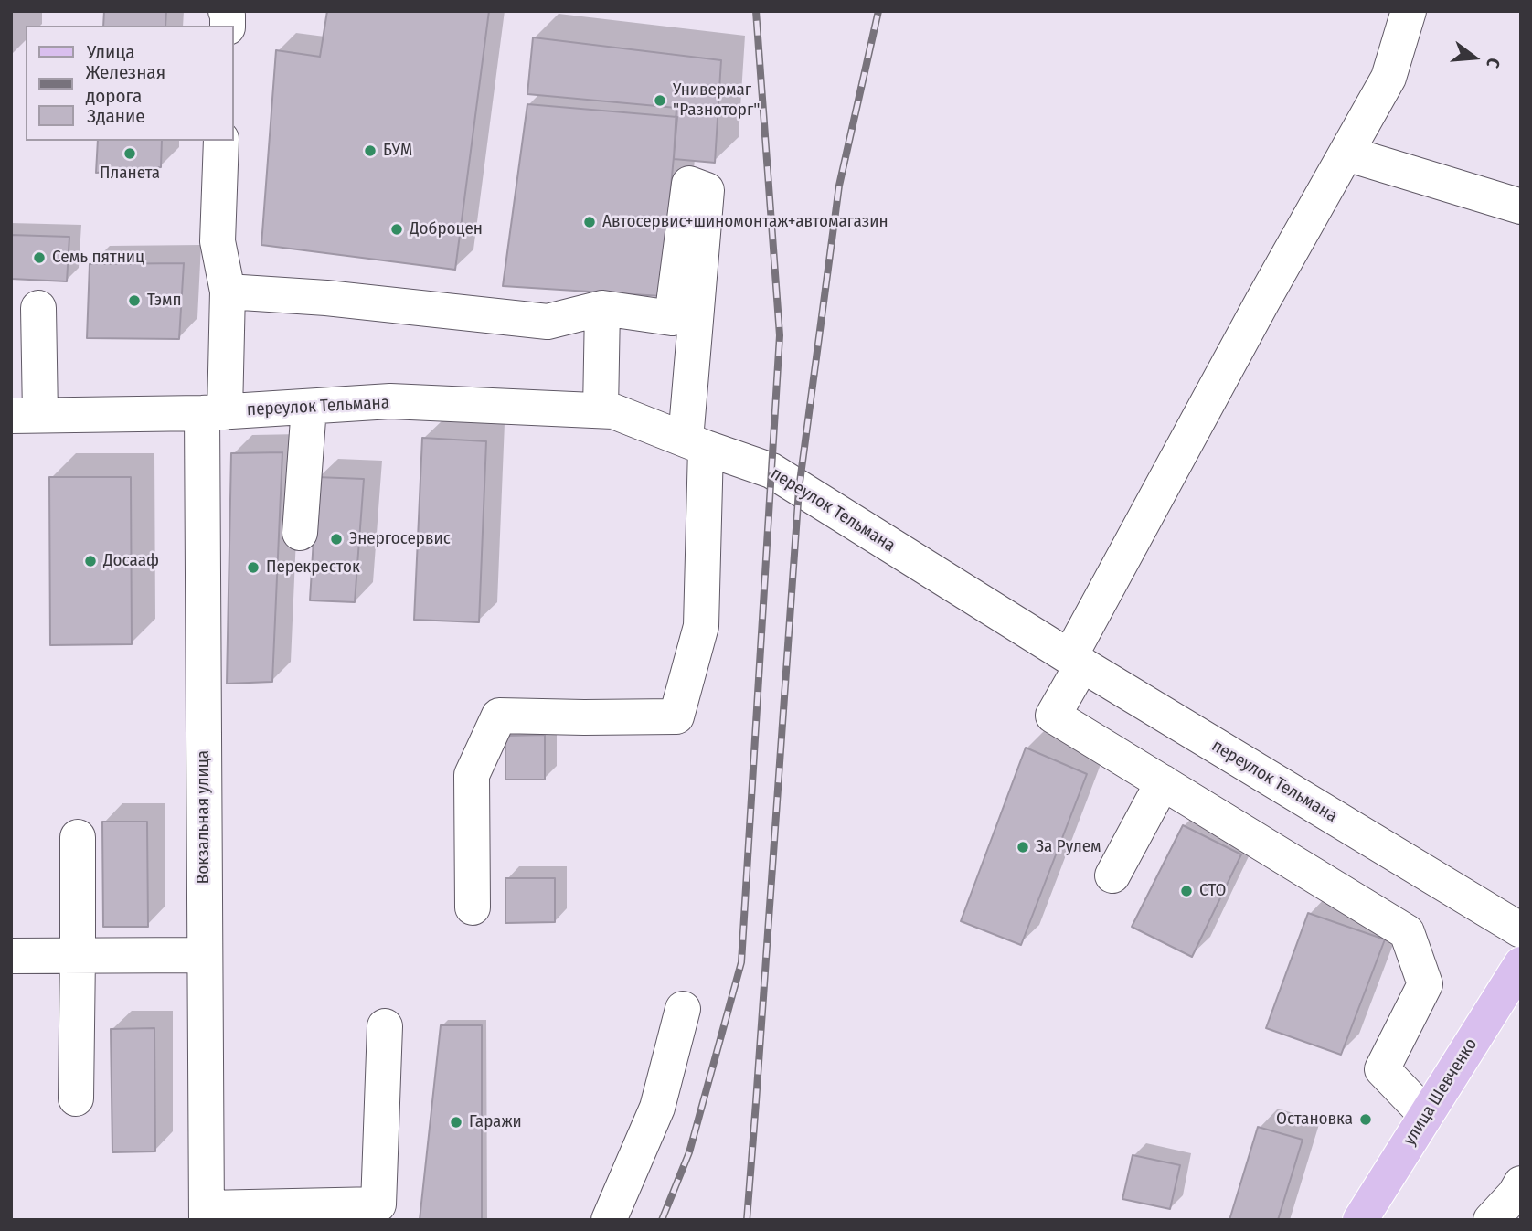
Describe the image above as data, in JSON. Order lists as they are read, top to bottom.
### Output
{
  "streets": {
    "main road": ["улица Шевченко"],
    "street": ["переулок Тельмана", "Вокзальная улица"]
  },
  "crossings": [
    ["переулок Тельмана", "Вокзальная улица"]
  ],
  "places": [
    "Универмаг \"Разноторг\"",
    "БУМ",
    "Планета",
    "Автосервис+шиномонтаж+автомагазин",
    "Доброцен",
    "Семь пятниц",
    "Тэмп",
    "Энергосервис",
    "Досааф",
    "Перекресток",
    "За Рулем",
    "СТО",
    "Остановка",
    "Гаражи"
  ],
  "legend": ["Улица", "Железная дорога", "Здание"],
  "north": "right"
}
